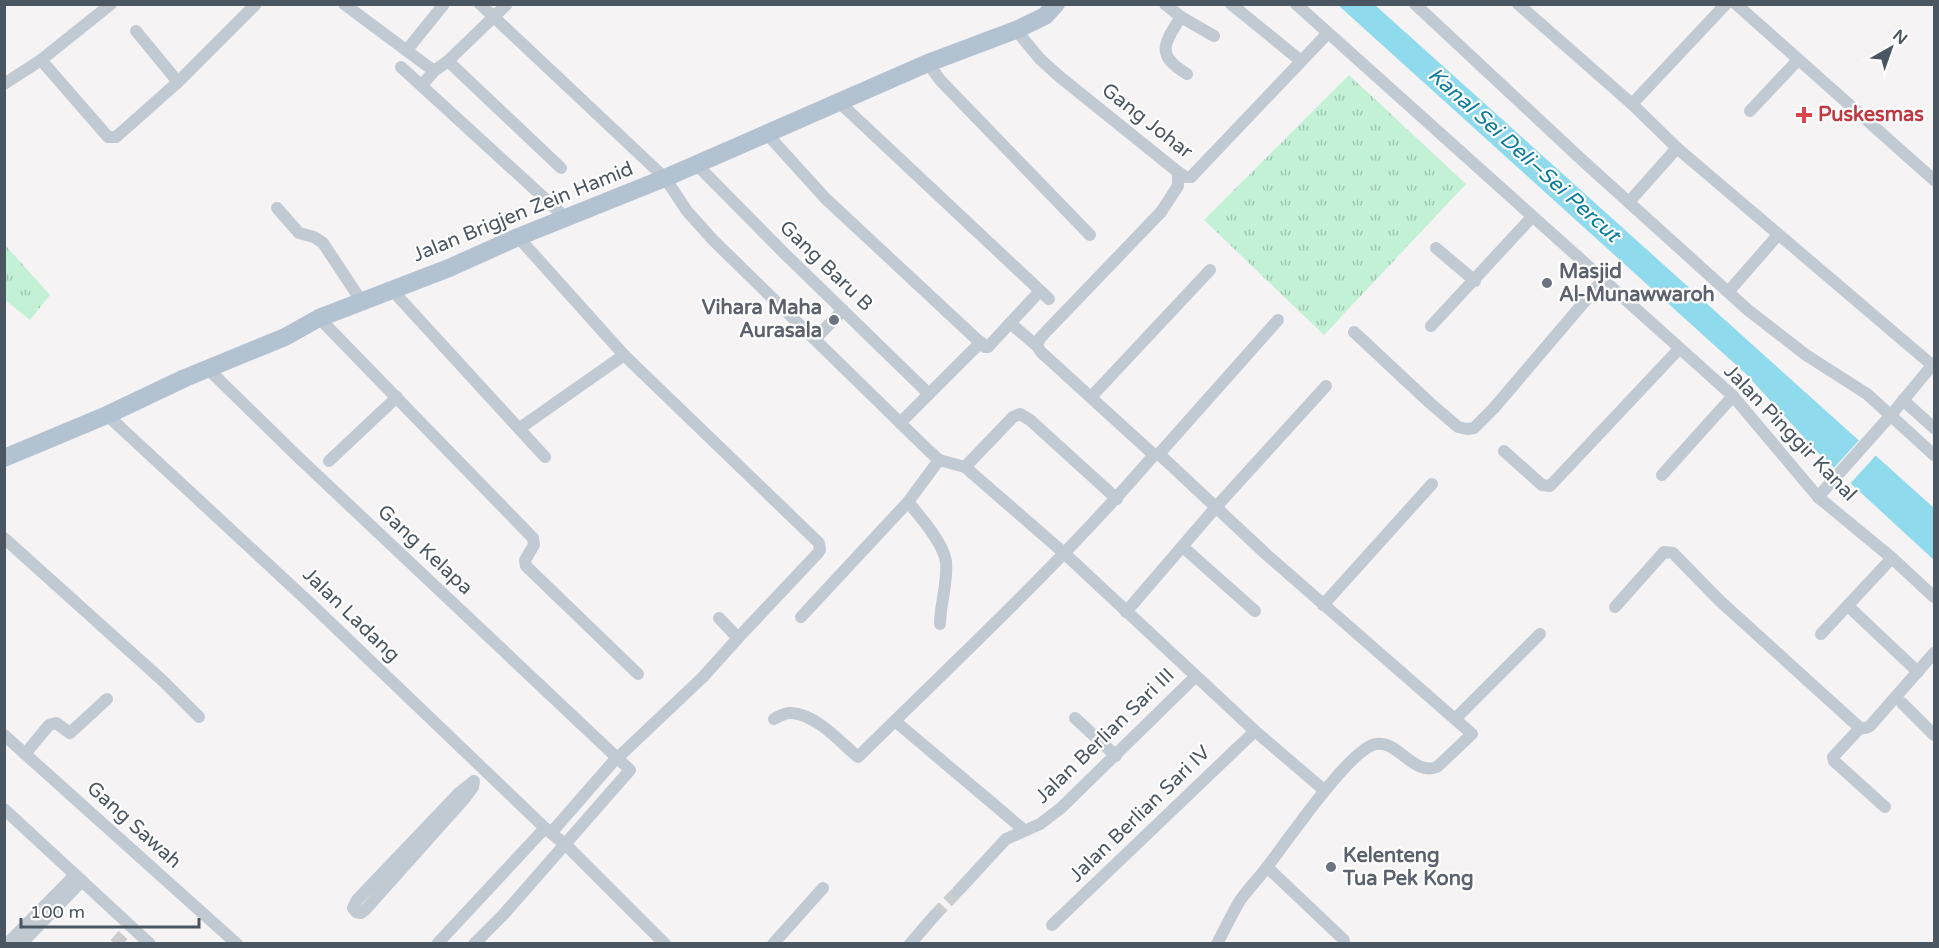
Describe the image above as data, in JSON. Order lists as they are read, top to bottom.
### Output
{
  "streets": {
    "main road": ["Jalan Brigjen Zein Hamid"],
    "street": [
      "Gang Johar",
      "Gang Baru B",
      "Jalan Pinggir Kanal",
      "Gang Kelapa",
      "Jalan Ladang",
      "Jalan Berlian Sari III",
      "Jalan Berlian Sari IV",
      "Gang Sawah"
    ]
  },
  "crossings": [
    ["Gang Johar", "Jalan Brigjen Zein Hamid"],
    ["Gang Johar", "Jalan Pinggir Kanal"],
    ["Jalan Brigjen Zein Hamid", "Gang Baru B"],
    ["Jalan Brigjen Zein Hamid", "Gang Kelapa"],
    ["Jalan Brigjen Zein Hamid", "Jalan Ladang"]
  ],
  "water": ["Kanal Sei Deli–Sei Percut"],
  "places": {
    "health": ["Puskesmas"],
    "other": ["Masjid Al-Munawwaroh", "Vihara Maha Aurasala", "Kelenteng Tua Pek Kong"]
  },
  "scale_bar": "100 m",
  "north": "top right"
}
